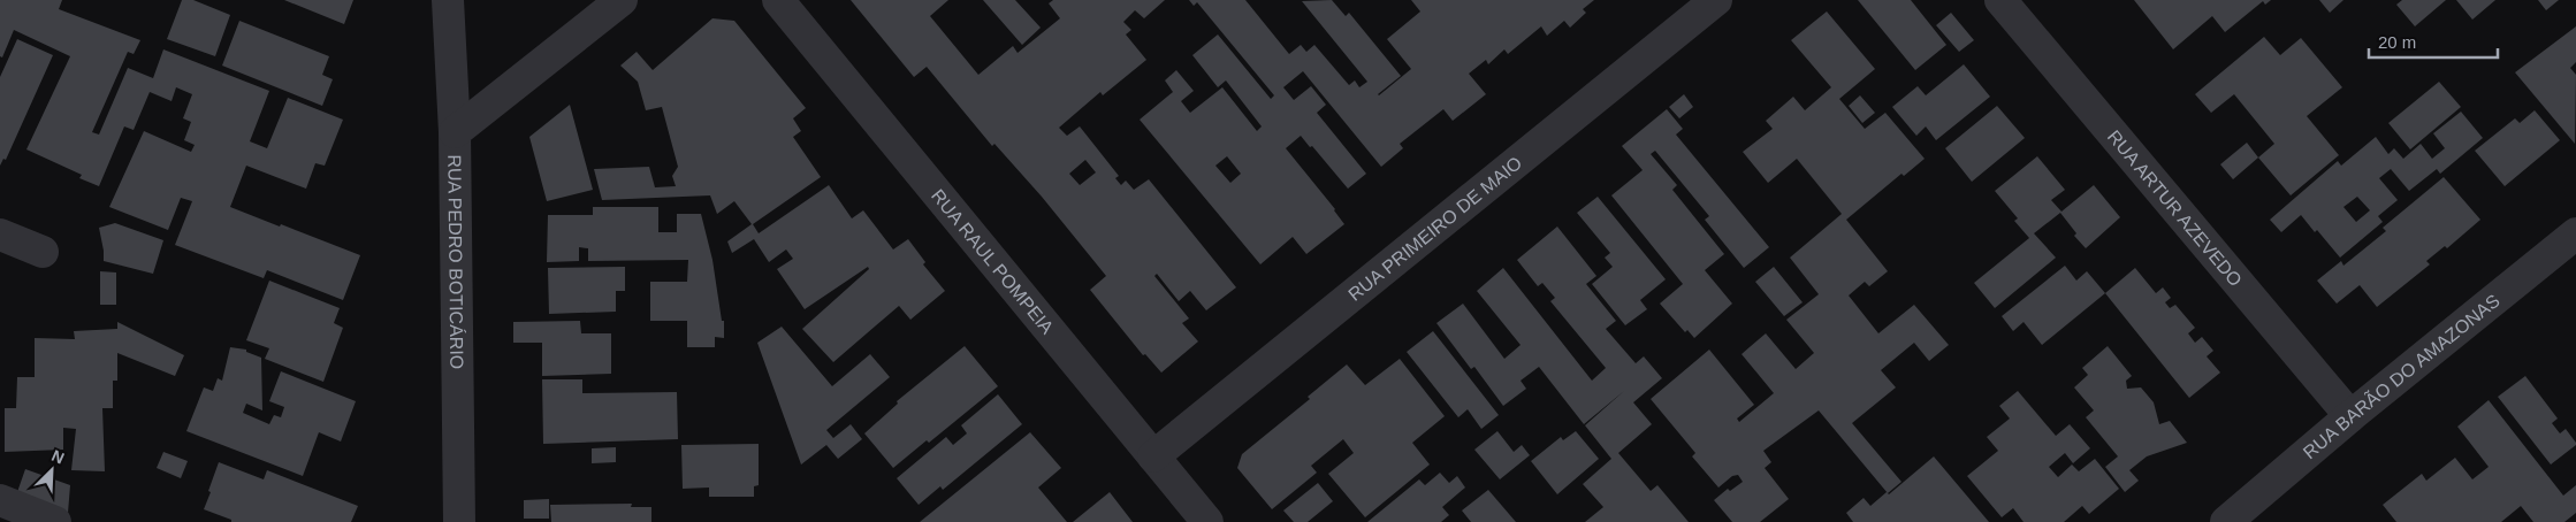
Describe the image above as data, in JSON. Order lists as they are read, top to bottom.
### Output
{
  "streets": {
    "street": [
      "RUA ARTUR AZEVEDO",
      "RUA PRIMEIRO DE MAIO",
      "RUA PEDRO BOTICÁRIO",
      "RUA RAUL POMPEIA",
      "RUA BARÃO DO AMAZONAS"
    ]
  },
  "crossings": [
    ["RUA ARTUR AZEVEDO", "RUA BARÃO DO AMAZONAS"],
    ["RUA PRIMEIRO DE MAIO", "RUA RAUL POMPEIA"]
  ],
  "scale_bar": "20 m",
  "north": "top right"
}
